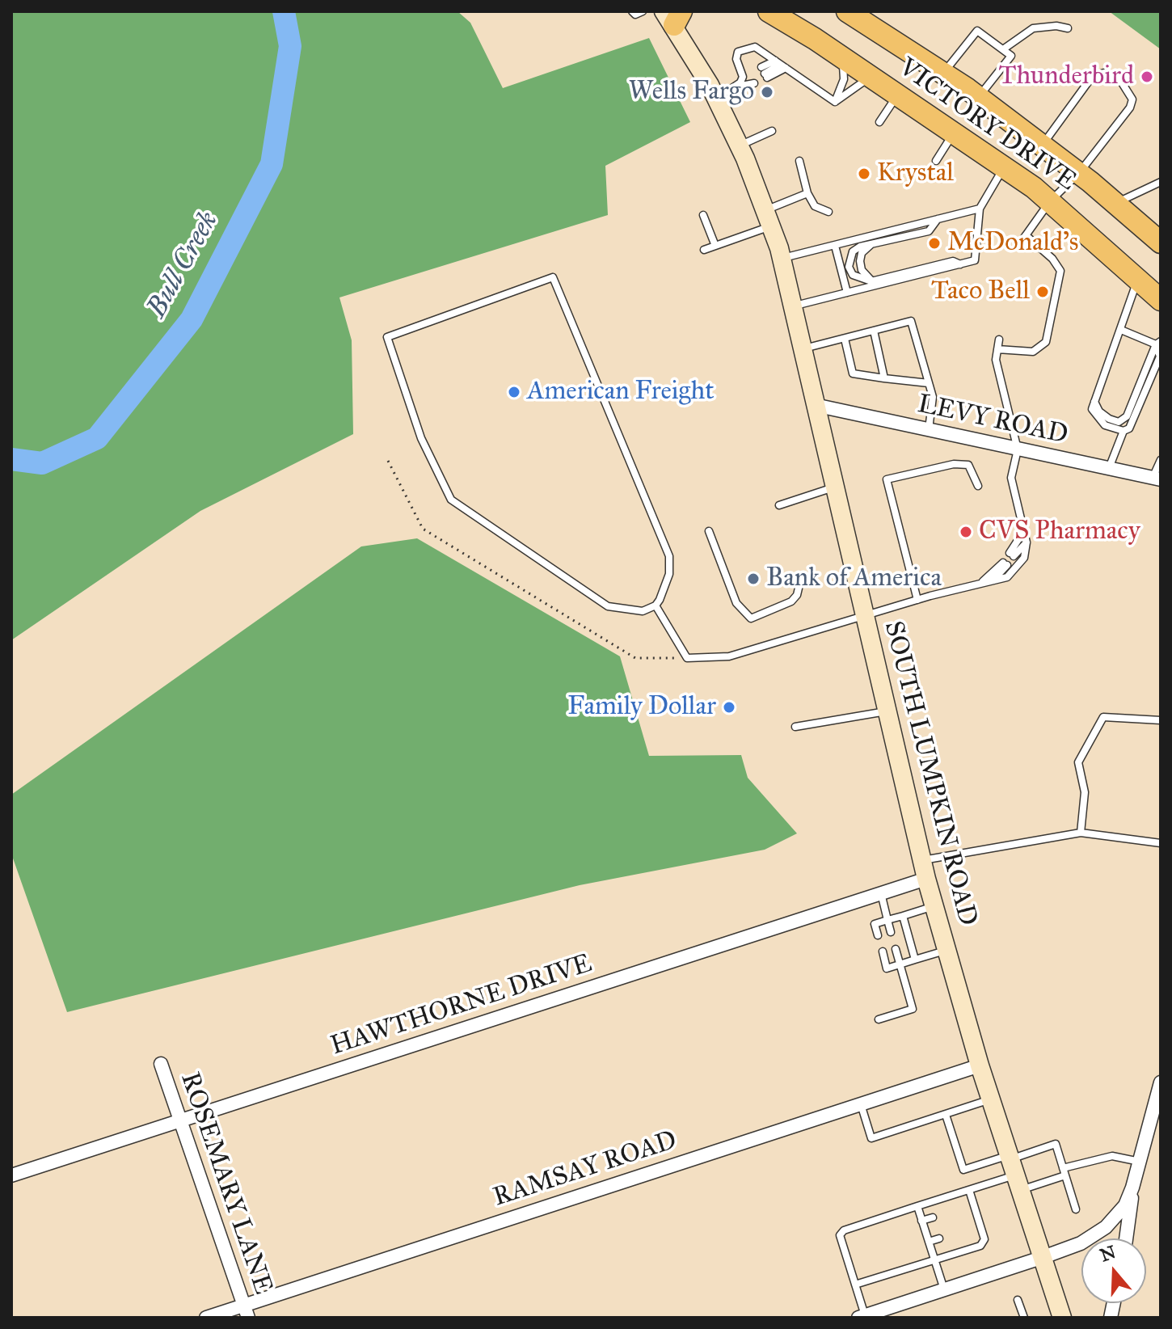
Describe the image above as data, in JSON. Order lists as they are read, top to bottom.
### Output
{
  "streets": {
    "highway": ["VICTORY DRIVE"],
    "main road": ["SOUTH LUMPKIN ROAD"],
    "street": [
      "LEVY ROAD",
      "HAWTHORNE DRIVE",
      "RAMSAY ROAD",
      "ROSEMARY LANE"
    ]
  },
  "crossings": [
    ["LEVY ROAD", "SOUTH LUMPKIN ROAD"],
    ["SOUTH LUMPKIN ROAD", "HAWTHORNE DRIVE"],
    ["SOUTH LUMPKIN ROAD", "RAMSAY ROAD"],
    ["HAWTHORNE DRIVE", "ROSEMARY LANE"],
    ["RAMSAY ROAD", "ROSEMARY LANE"]
  ],
  "water": ["Bull Creek"],
  "places": [
    "Thunderbird",
    "Wells Fargo",
    "Krystal",
    "McDonald's",
    "Taco Bell",
    "American Freight",
    "CVS Pharmacy",
    "Bank of America",
    "Family Dollar"
  ],
  "north": "top"
}
